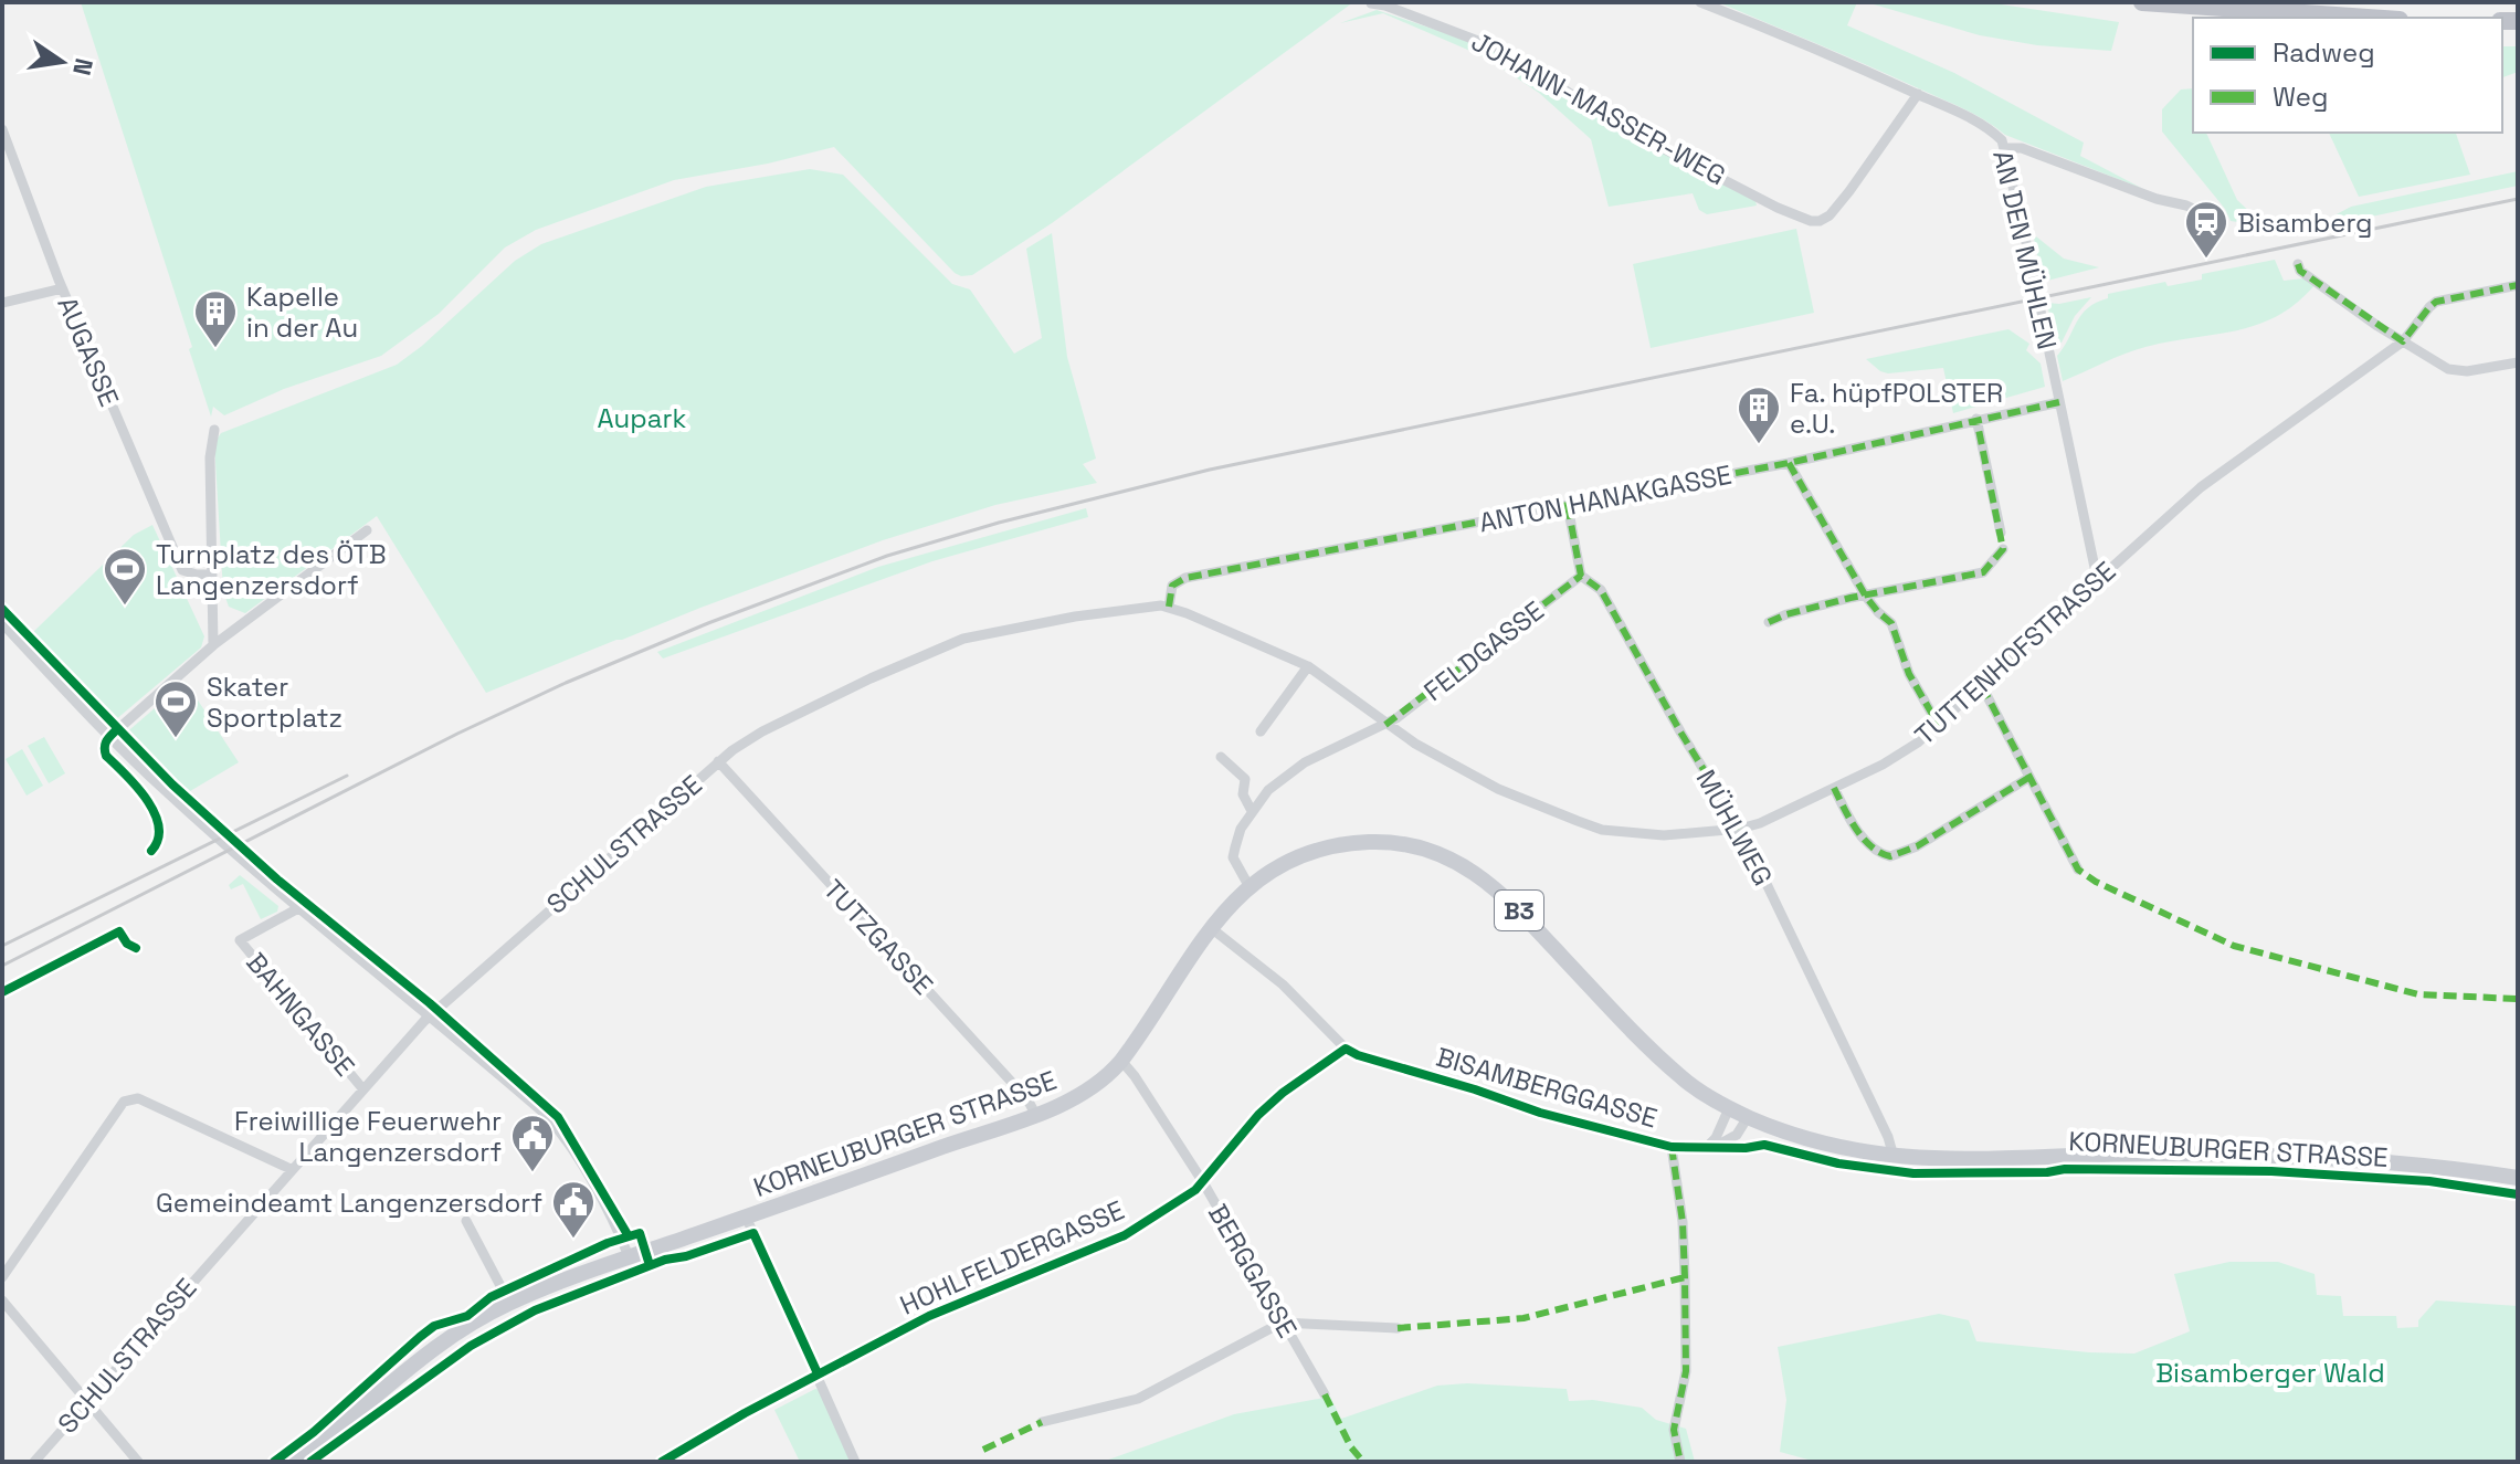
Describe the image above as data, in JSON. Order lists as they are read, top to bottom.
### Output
{
  "streets": {
    "main road": ["B3", "KORNEUBURGER STRASSE"],
    "street": [
      "JOHANN-MASSER-WEG",
      "AN DEN MÜHLEN",
      "AUGASSE",
      "ANTON HANAKGASSE",
      "FELDGASSE",
      "TUTTENHOFSTRASSE",
      "MÜHLWEG",
      "SCHULSTRASSE",
      "TUTZGASSE",
      "BAHNGASSE",
      "BISAMBERGGASSE",
      "HOHLFELDERGASSE",
      "BERGGASSE"
    ]
  },
  "crossings": [
    ["JOHANN-MASSER-WEG", "AN DEN MÜHLEN"],
    ["AN DEN MÜHLEN", "ANTON HANAKGASSE"],
    ["AN DEN MÜHLEN", "TUTTENHOFSTRASSE"],
    ["ANTON HANAKGASSE", "SCHULSTRASSE"],
    ["FELDGASSE", "TUTTENHOFSTRASSE"],
    ["FELDGASSE", "MÜHLWEG"],
    ["FELDGASSE", "SCHULSTRASSE"],
    ["TUTTENHOFSTRASSE", "MÜHLWEG"],
    ["TUTTENHOFSTRASSE", "SCHULSTRASSE"],
    ["MÜHLWEG", "KORNEUBURGER STRASSE"],
    ["SCHULSTRASSE", "TUTZGASSE"],
    ["SCHULSTRASSE", "BAHNGASSE"],
    ["B3", "KORNEUBURGER STRASSE"],
    ["TUTZGASSE", "KORNEUBURGER STRASSE"],
    ["BISAMBERGGASSE", "KORNEUBURGER STRASSE"],
    ["BISAMBERGGASSE", "HOHLFELDERGASSE"],
    ["KORNEUBURGER STRASSE", "BERGGASSE"],
    ["HOHLFELDERGASSE", "BERGGASSE"]
  ],
  "parks": ["Aupark", "Bisamberger Wald"],
  "places": {
    "station": ["Bisamberg"],
    "building": ["Kapelle in der Au", "Fa. hüpfPOLSTER e.U."],
    "sports": ["Turnplatz des ÖTB Langenzersdorf", "Skater Sportplatz"],
    "public building": ["Freiwillige Feuerwehr Langenzersdorf", "Gemeindeamt Langenzersdorf"]
  },
  "legend": ["Radweg", "Weg"],
  "north": "right"
}
